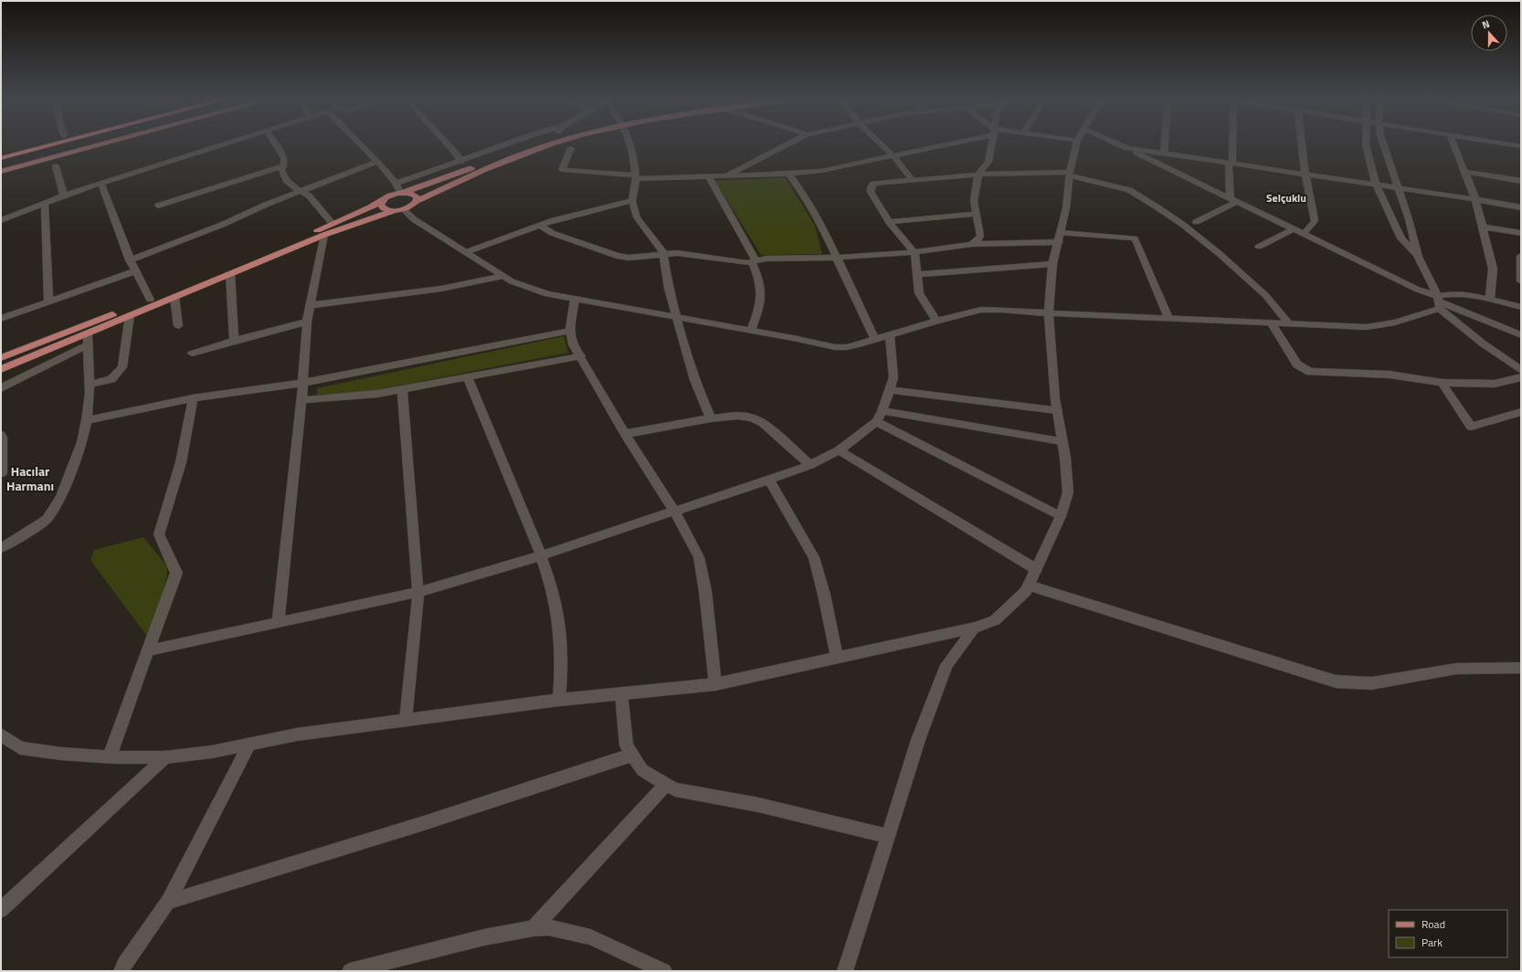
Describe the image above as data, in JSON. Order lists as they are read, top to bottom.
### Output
{
  "districts": ["Selçuklu", "Hacılar Harmanı"],
  "legend": ["Road", "Park"],
  "north": "top"
}
